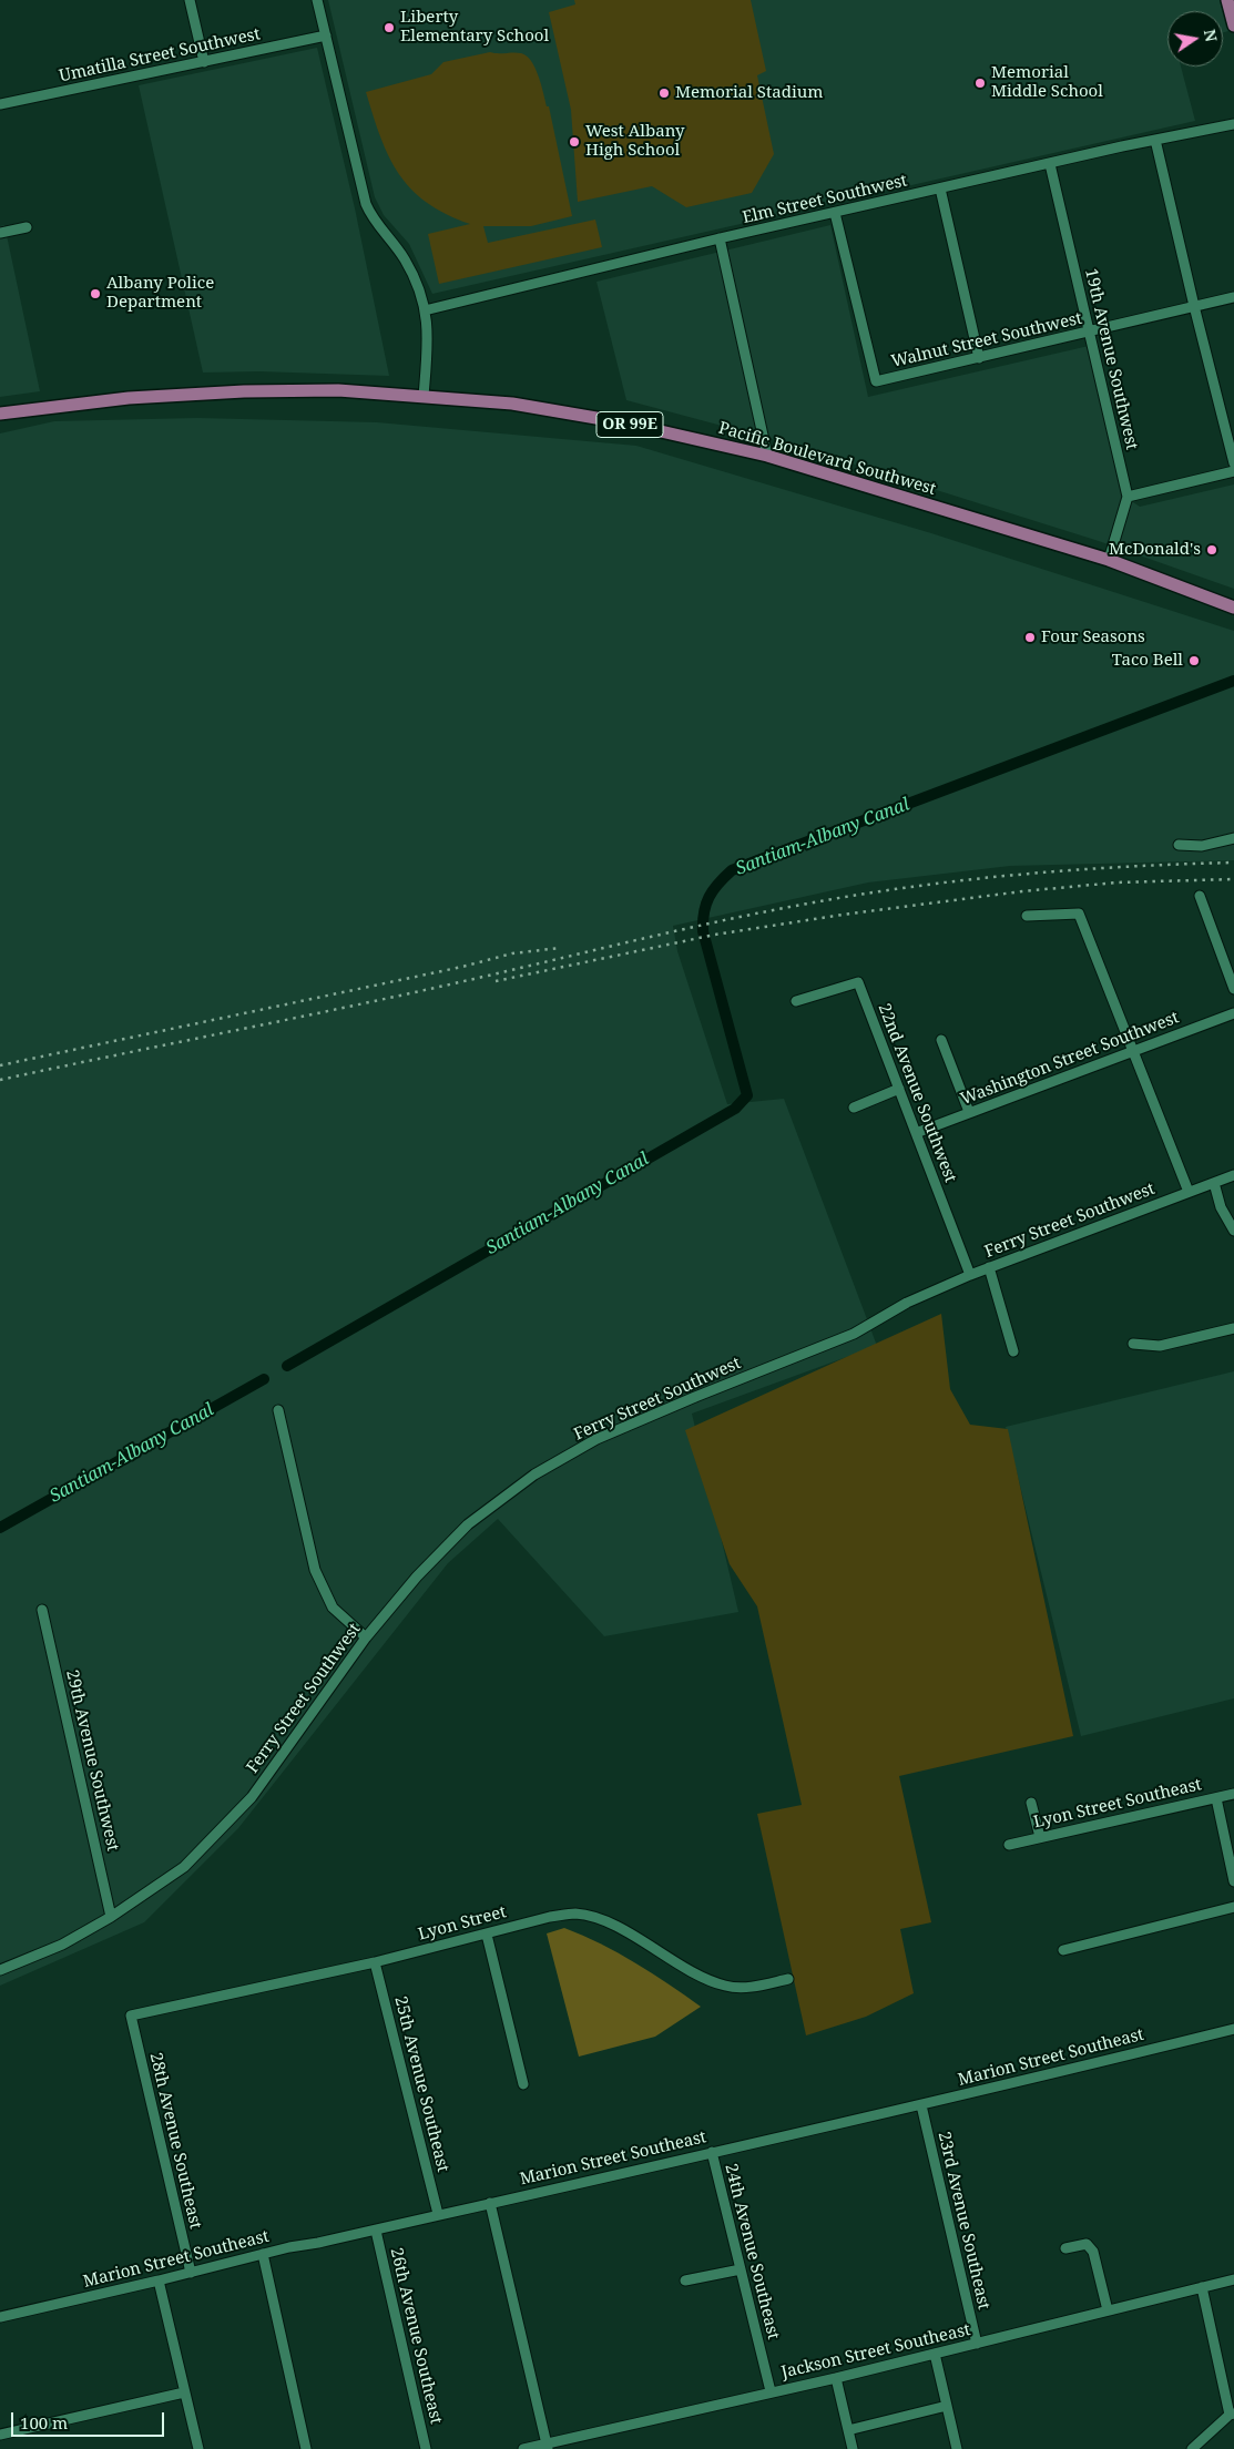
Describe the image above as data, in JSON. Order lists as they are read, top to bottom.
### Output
{
  "streets": {
    "main road": ["OR 99E", "Pacific Boulevard Southwest"],
    "street": [
      "Umatilla Street Southwest",
      "Elm Street Southwest",
      "Walnut Street Southwest",
      "19th Avenue Southwest",
      "Washington Street Southwest",
      "22nd Avenue Southwest",
      "Ferry Street Southwest",
      "29th Avenue Southwest",
      "Lyon Street Southeast",
      "Lyon Street",
      "Marion Street Southeast",
      "25th Avenue Southeast",
      "28th Avenue Southeast",
      "23rd Avenue Southeast",
      "24th Avenue Southeast",
      "26th Avenue Southeast",
      "Jackson Street Southeast"
    ]
  },
  "crossings": [
    ["Elm Street Southwest", "Walnut Street Southwest"],
    ["Elm Street Southwest", "19th Avenue Southwest"],
    ["Walnut Street Southwest", "19th Avenue Southwest"],
    ["19th Avenue Southwest", "Pacific Boulevard Southwest"],
    ["Washington Street Southwest", "22nd Avenue Southwest"],
    ["22nd Avenue Southwest", "Ferry Street Southwest"],
    ["Ferry Street Southwest", "29th Avenue Southwest"],
    ["Lyon Street", "25th Avenue Southeast"],
    ["Lyon Street", "28th Avenue Southeast"],
    ["Marion Street Southeast", "25th Avenue Southeast"],
    ["Marion Street Southeast", "28th Avenue Southeast"],
    ["Marion Street Southeast", "23rd Avenue Southeast"],
    ["Marion Street Southeast", "24th Avenue Southeast"],
    ["Marion Street Southeast", "26th Avenue Southeast"],
    ["23rd Avenue Southeast", "Jackson Street Southeast"],
    ["24th Avenue Southeast", "Jackson Street Southeast"]
  ],
  "water": ["Santiam-Albany Canal"],
  "places": [
    "Liberty Elementary School",
    "Memorial Middle School",
    "Memorial Stadium",
    "West Albany High School",
    "Albany Police Department",
    "McDonald's",
    "Four Seasons",
    "Taco Bell"
  ],
  "scale_bar": "100 m",
  "north": "right"
}
